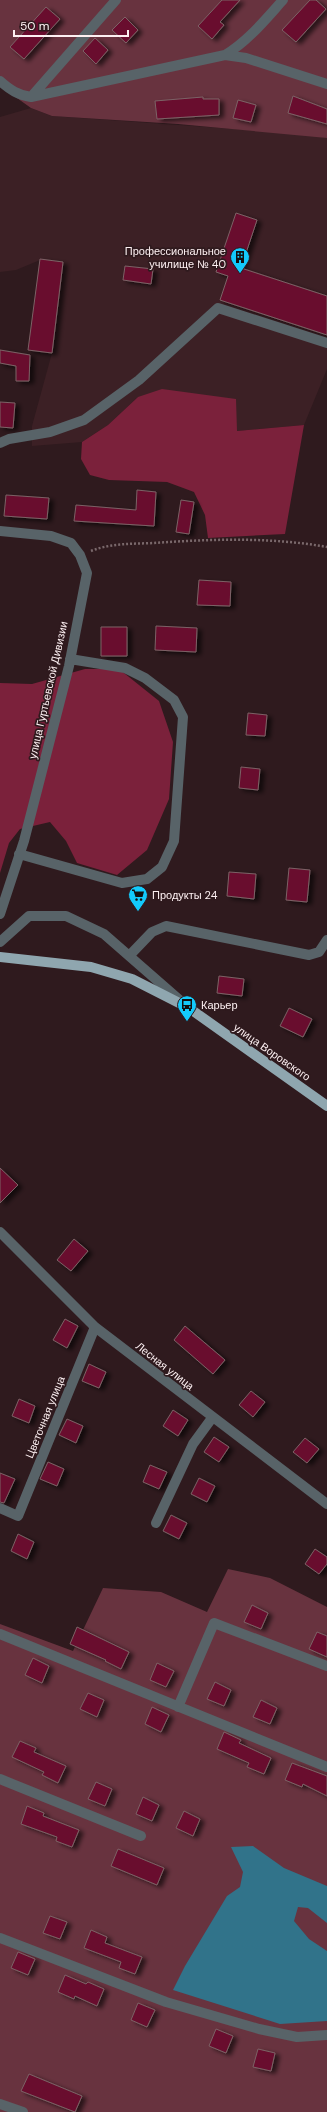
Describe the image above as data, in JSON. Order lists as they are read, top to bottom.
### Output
{
  "streets": {
    "main road": ["улица Воровского"],
    "street": ["улица Гуртьевской Дивизии", "Лесная улица", "Цветочная улица"]
  },
  "crossings": [
    ["Лесная улица", "Цветочная улица"]
  ],
  "places": {
    "building": ["Профессиональное училище № 40"],
    "supermarket": ["Продукты 24"],
    "bus stop": ["Карьер"]
  },
  "scale_bar": "50 m"
}
